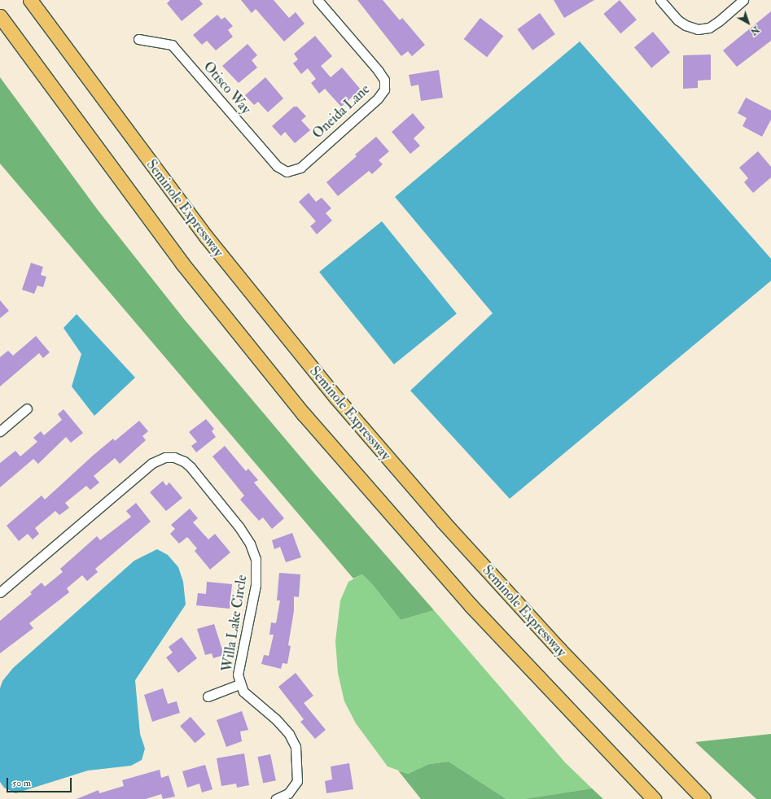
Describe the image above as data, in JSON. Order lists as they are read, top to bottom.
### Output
{
  "streets": {
    "highway": ["Seminole Expressway"],
    "street": ["Otisco Way", "Oneida Lane", "Willa Lake Circle"]
  },
  "crossings": [
    ["Otisco Way", "Oneida Lane"]
  ],
  "scale_bar": "50 m",
  "north": "bottom right"
}
